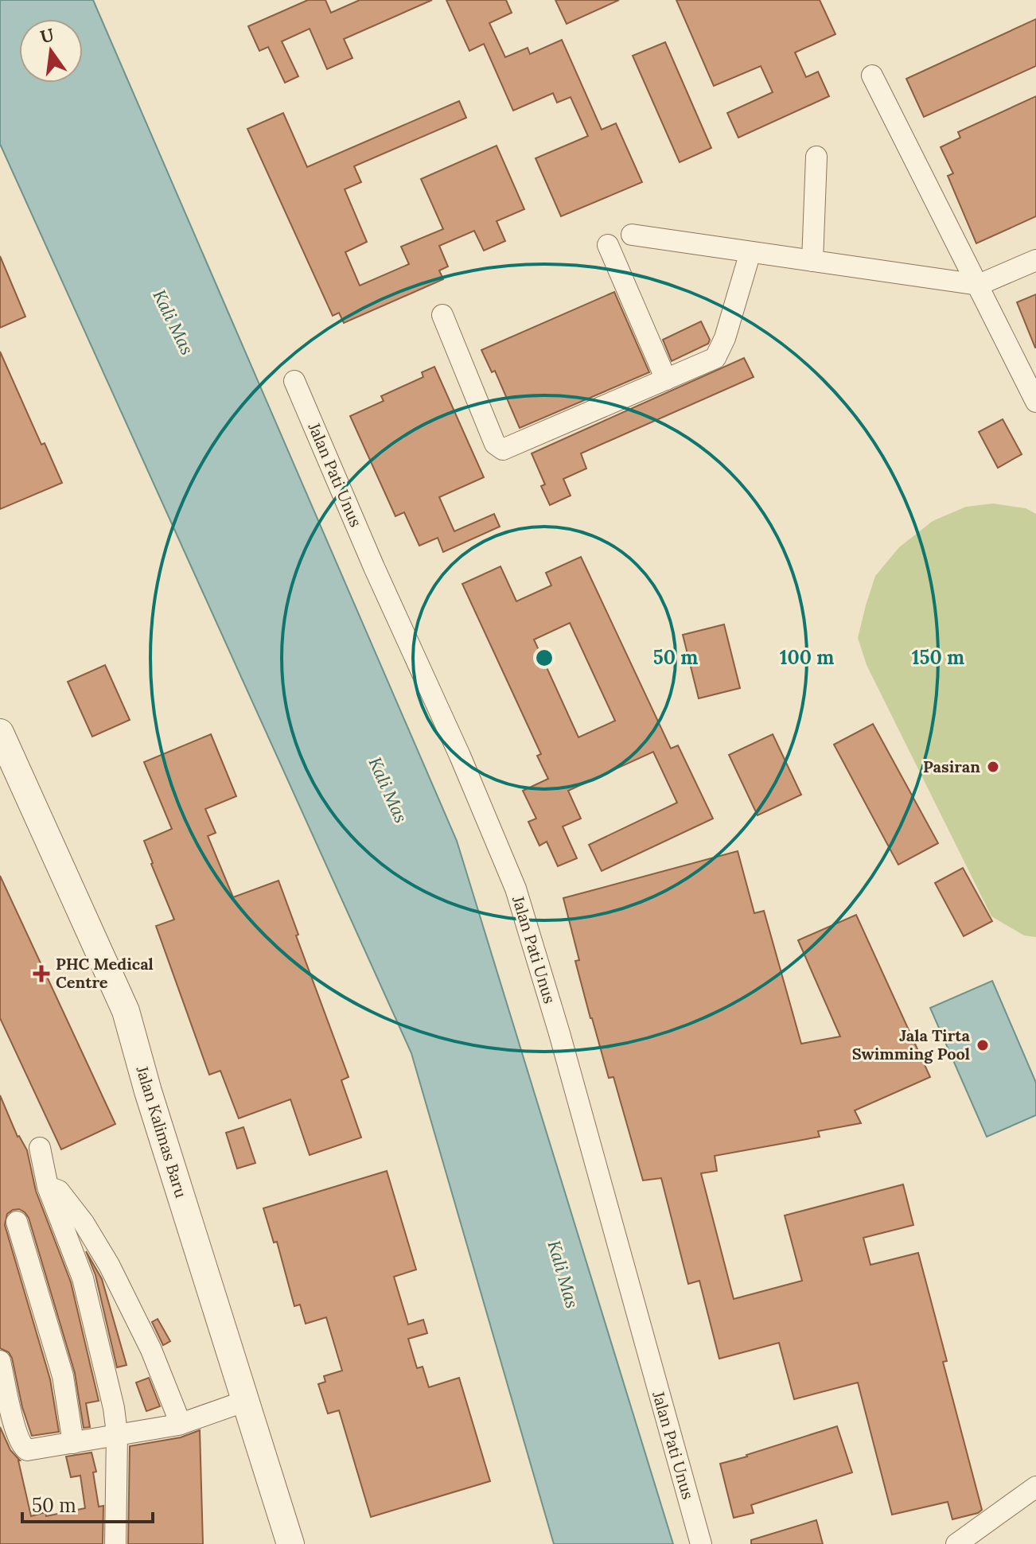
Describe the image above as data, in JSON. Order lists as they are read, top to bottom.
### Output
{
  "streets": {
    "street": ["Jalan Pati Unus", "Jalan Kalimas Baru"]
  },
  "water": ["Kali Mas"],
  "places": {
    "other": ["Pasiran", "Jala Tirta Swimming Pool"],
    "health": ["PHC Medical Centre"]
  },
  "scale_bar": "50 m",
  "north": "top",
  "rings": ["50 m", "100 m", "150 m"]
}
